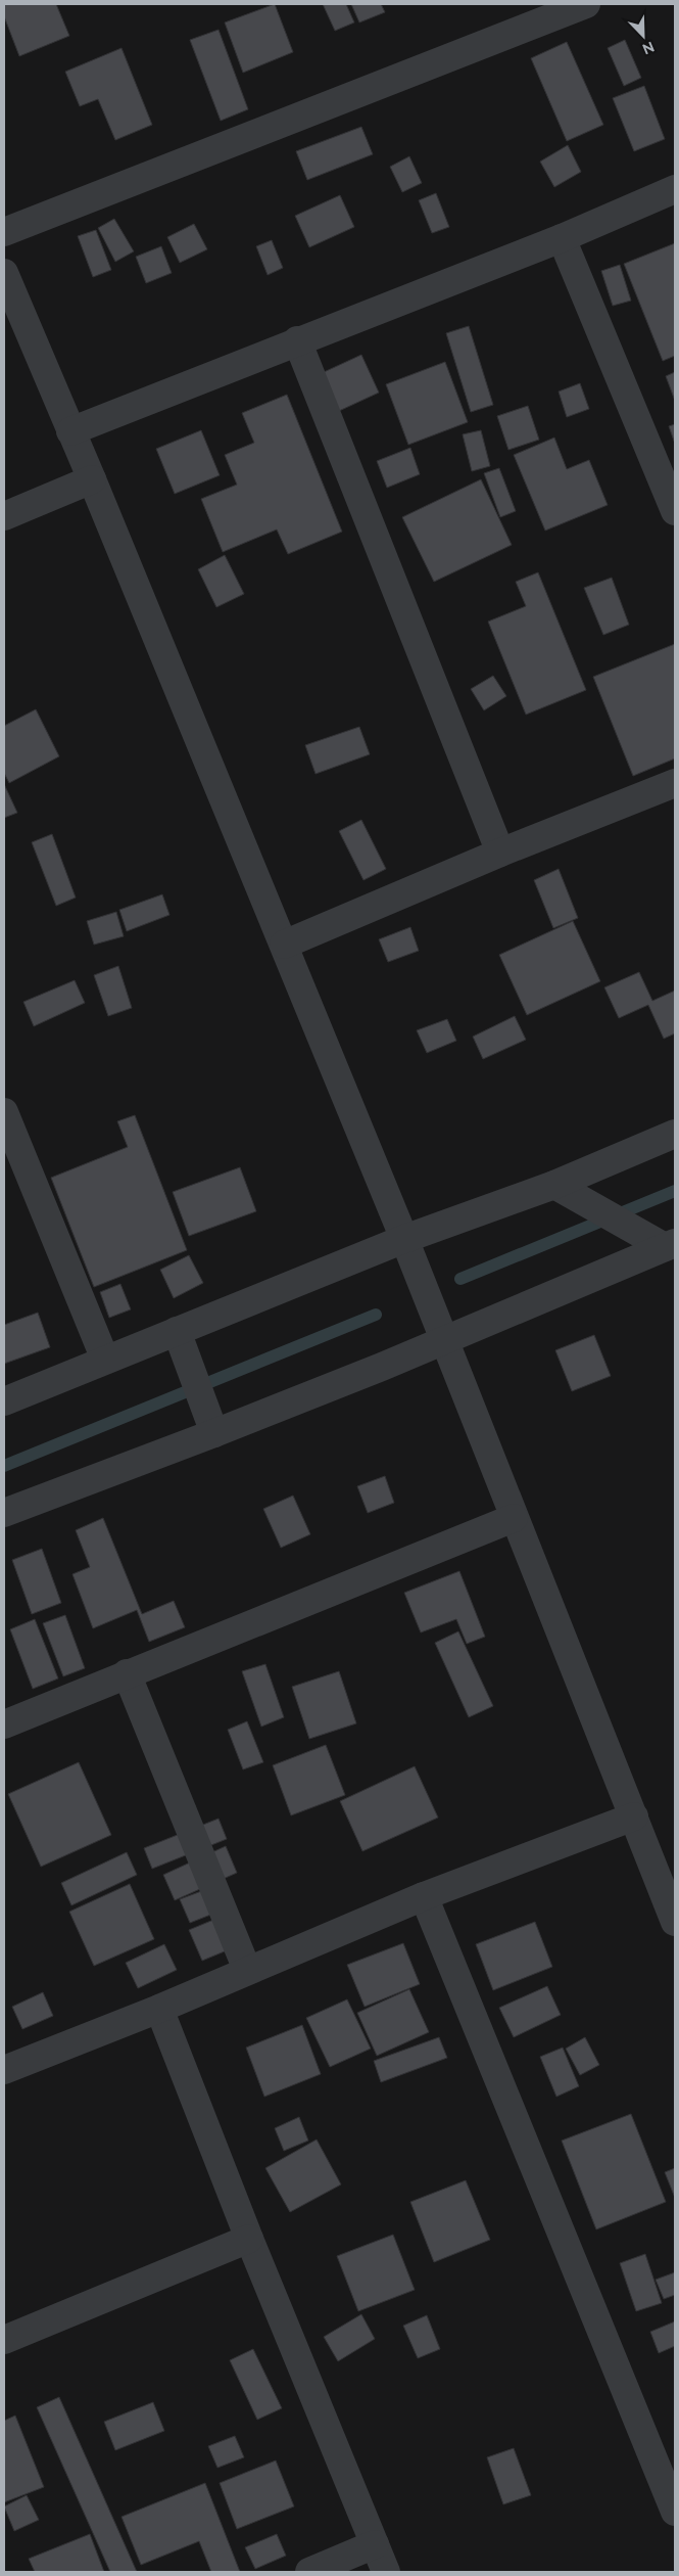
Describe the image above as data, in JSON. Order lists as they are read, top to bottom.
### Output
{
  "north": "bottom right"
}
